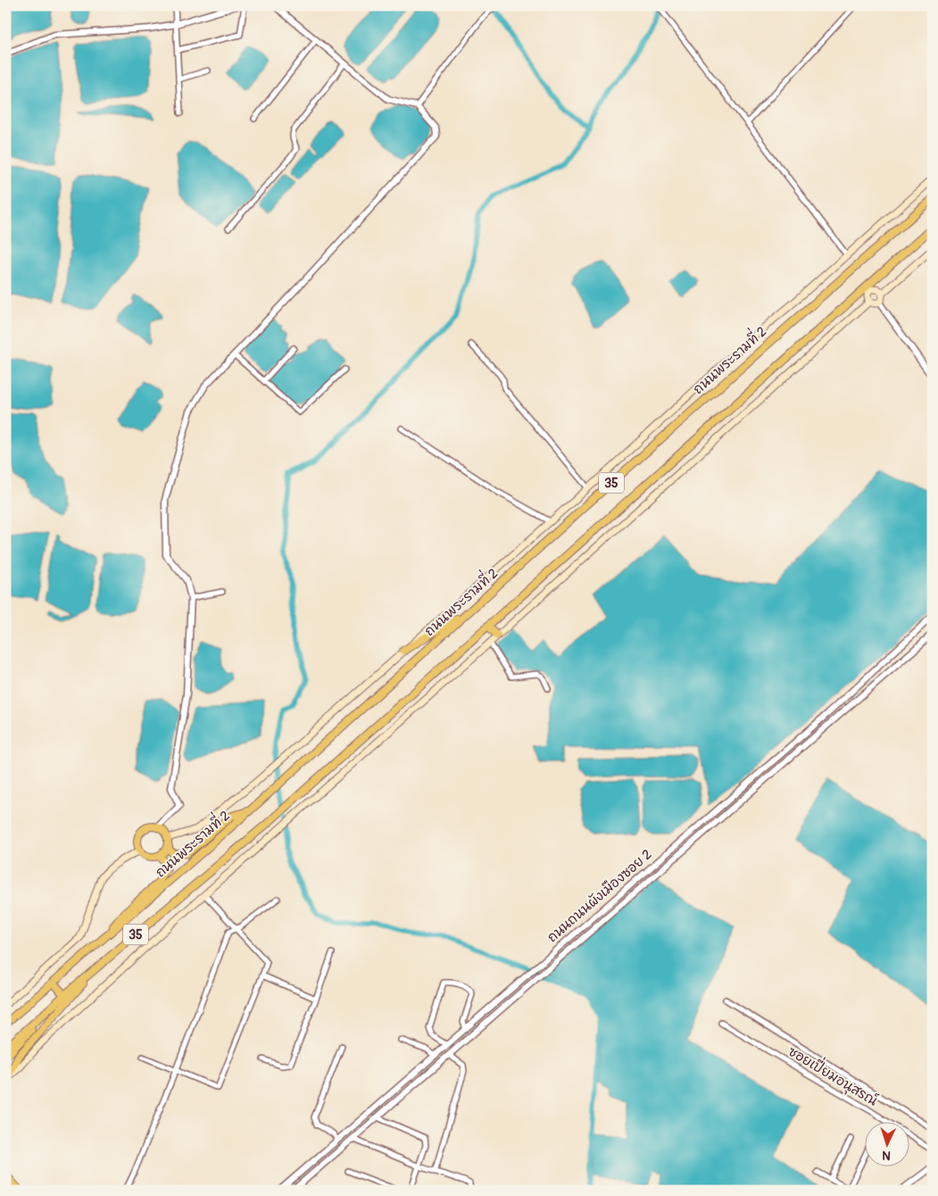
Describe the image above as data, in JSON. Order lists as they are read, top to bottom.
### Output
{
  "streets": {
    "main road": ["ถนนพระรามที่ 2", "35"],
    "street": ["ถนนถนนผังเมืองซอย 2", "ซอยเปี่ยมอนุสรณ์"]
  },
  "north": "bottom"
}
